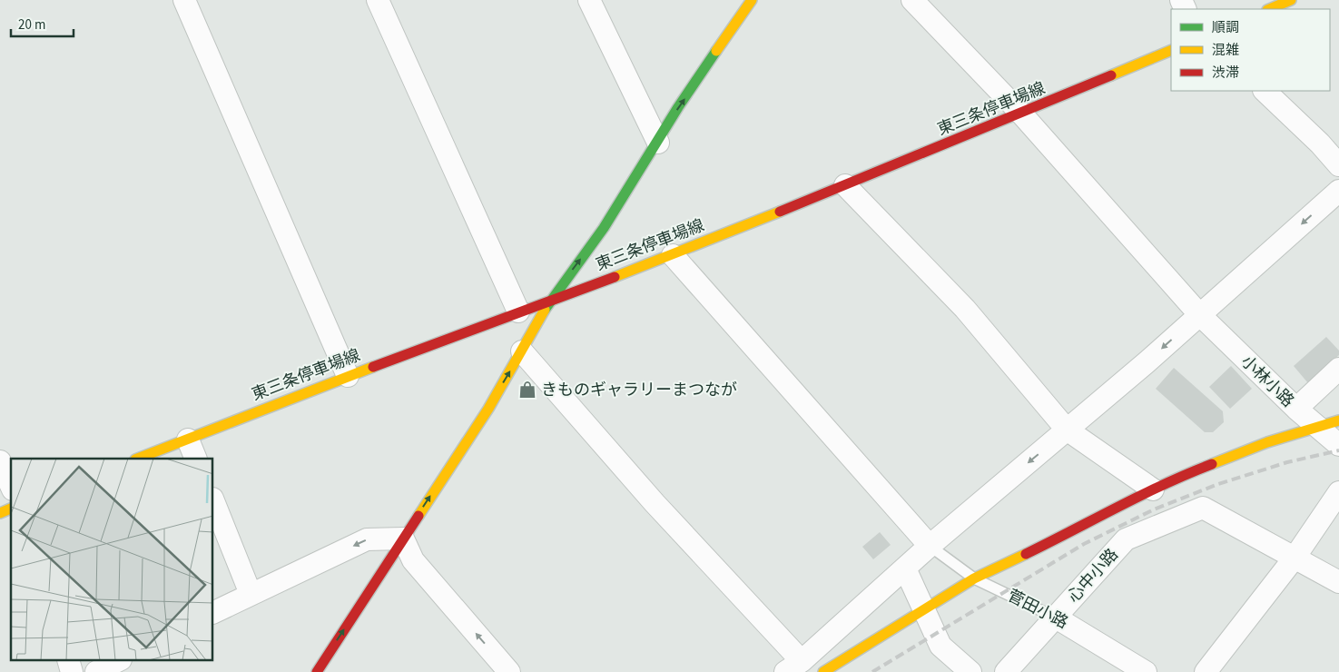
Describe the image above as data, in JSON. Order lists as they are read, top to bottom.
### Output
{
  "streets": {
    "street": [
      "東三条停車場線",
      "小林小路",
      "心中小路",
      "菅田小路"
    ]
  },
  "crossings": [
    ["東三条停車場線", "小林小路"],
    ["心中小路", "菅田小路"]
  ],
  "places": {
    "shop": ["きものギャラリーまつなが"]
  },
  "legend": ["順調", "混雑", "渋滞"],
  "scale_bar": "20 m"
}
